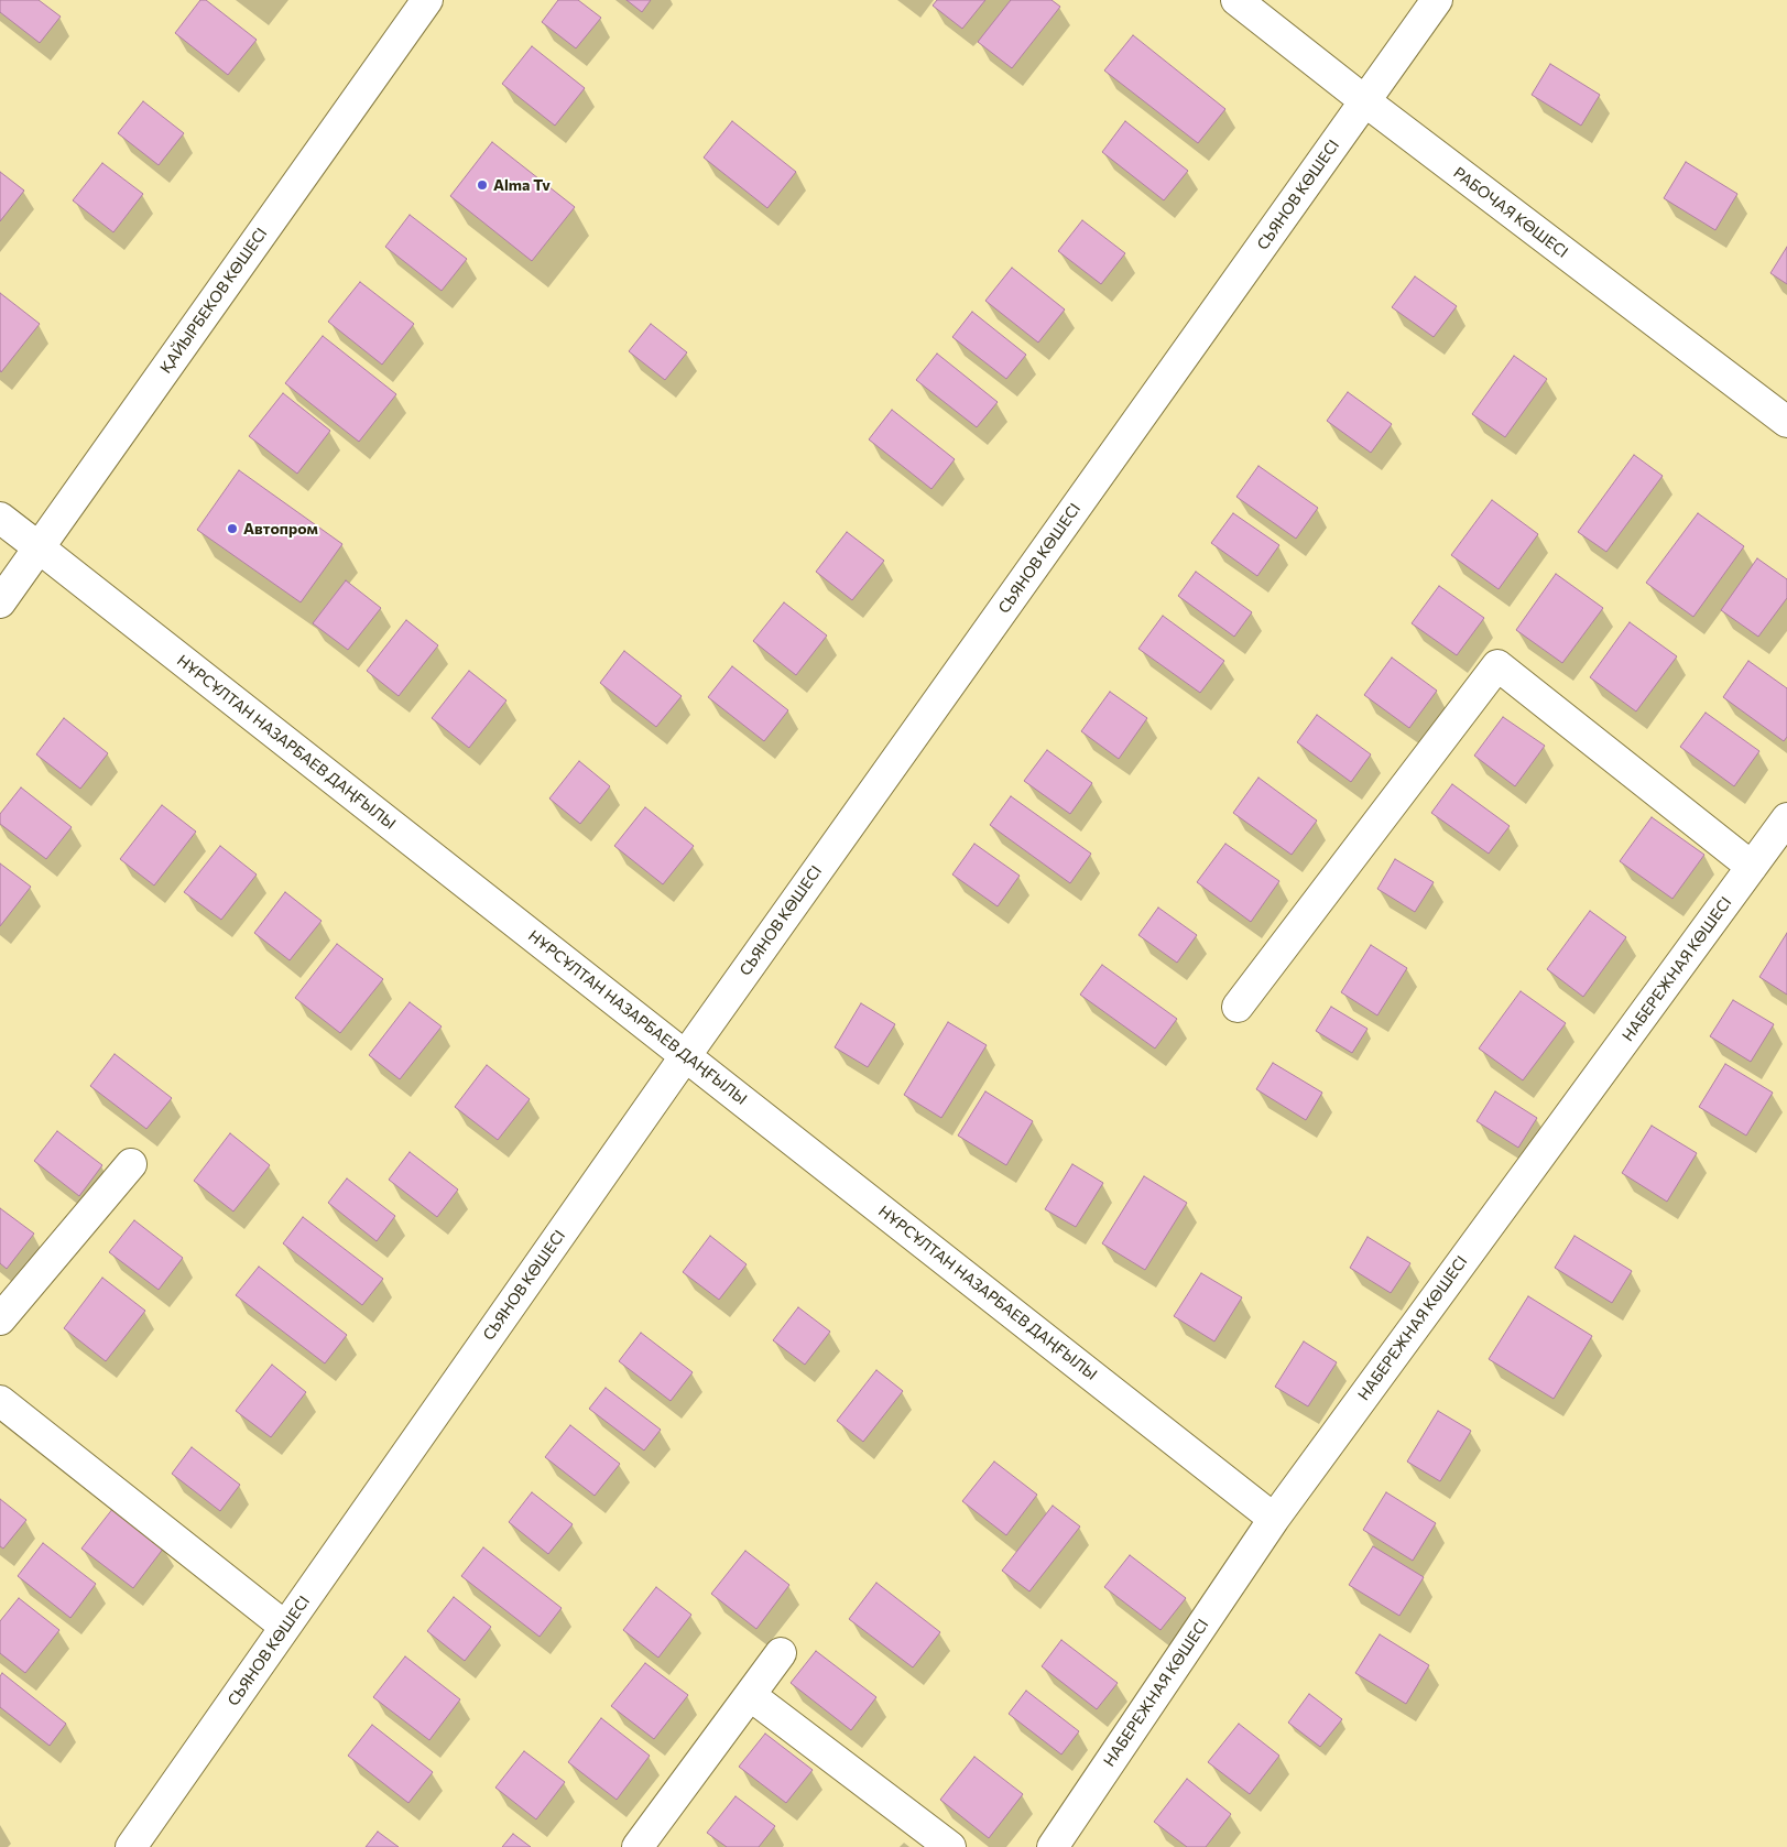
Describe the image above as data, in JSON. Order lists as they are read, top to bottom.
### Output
{
  "streets": {
    "street": [
      "СЬЯНОВ КӨШЕСІ",
      "РАБОЧАЯ КӨШЕСІ",
      "ҚАЙЫРБЕКОВ КӨШЕСІ",
      "НҰРСҰЛТАН НАЗАРБАЕВ ДАҢҒЫЛЫ",
      "НАБЕРЕЖНАЯ КӨШЕСІ"
    ]
  },
  "crossings": [
    ["СЬЯНОВ КӨШЕСІ", "РАБОЧАЯ КӨШЕСІ"],
    ["СЬЯНОВ КӨШЕСІ", "НҰРСҰЛТАН НАЗАРБАЕВ ДАҢҒЫЛЫ"],
    ["ҚАЙЫРБЕКОВ КӨШЕСІ", "НҰРСҰЛТАН НАЗАРБАЕВ ДАҢҒЫЛЫ"],
    ["НҰРСҰЛТАН НАЗАРБАЕВ ДАҢҒЫЛЫ", "НАБЕРЕЖНАЯ КӨШЕСІ"]
  ],
  "places": ["Alma Tv", "Автопром"]
}
